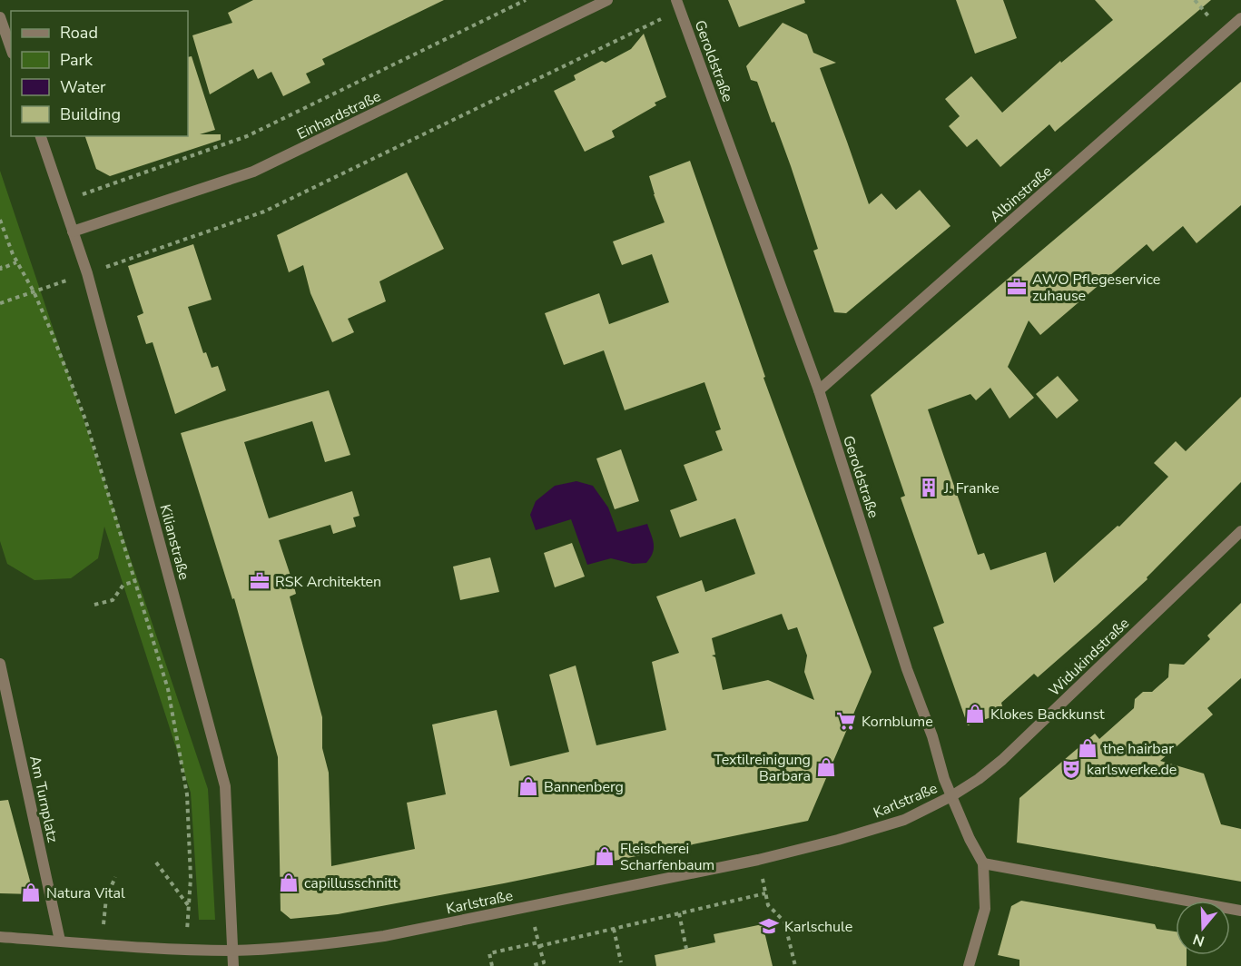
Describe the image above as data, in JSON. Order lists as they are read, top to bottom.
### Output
{
  "streets": {
    "street": [
      "Geroldstraße",
      "Einhardstraße",
      "Albinstraße",
      "Kilianstraße",
      "Widukindstraße",
      "Am Turnplatz",
      "Karlstraße"
    ]
  },
  "crossings": [
    ["Geroldstraße", "Albinstraße"],
    ["Geroldstraße", "Widukindstraße"],
    ["Geroldstraße", "Karlstraße"],
    ["Einhardstraße", "Kilianstraße"],
    ["Kilianstraße", "Karlstraße"],
    ["Widukindstraße", "Karlstraße"],
    ["Am Turnplatz", "Karlstraße"]
  ],
  "places": {
    "office": ["AWO Pflegeservice zuhause", "RSK Architekten"],
    "building": ["J. Franke"],
    "shop": [
      "Klokes Backkunst",
      "the hairbar",
      "Textilreinigung Barbara",
      "Bannenberg",
      "Fleischerei Scharfenbaum",
      "capillusschnitt",
      "Natura Vital"
    ],
    "supermarket": ["Kornblume"],
    "theatre": ["karlswerke.de"],
    "school or university": ["Karlschule"]
  },
  "legend": [
    "Road",
    "Park",
    "Water",
    "Building"
  ],
  "north": "bottom"
}
